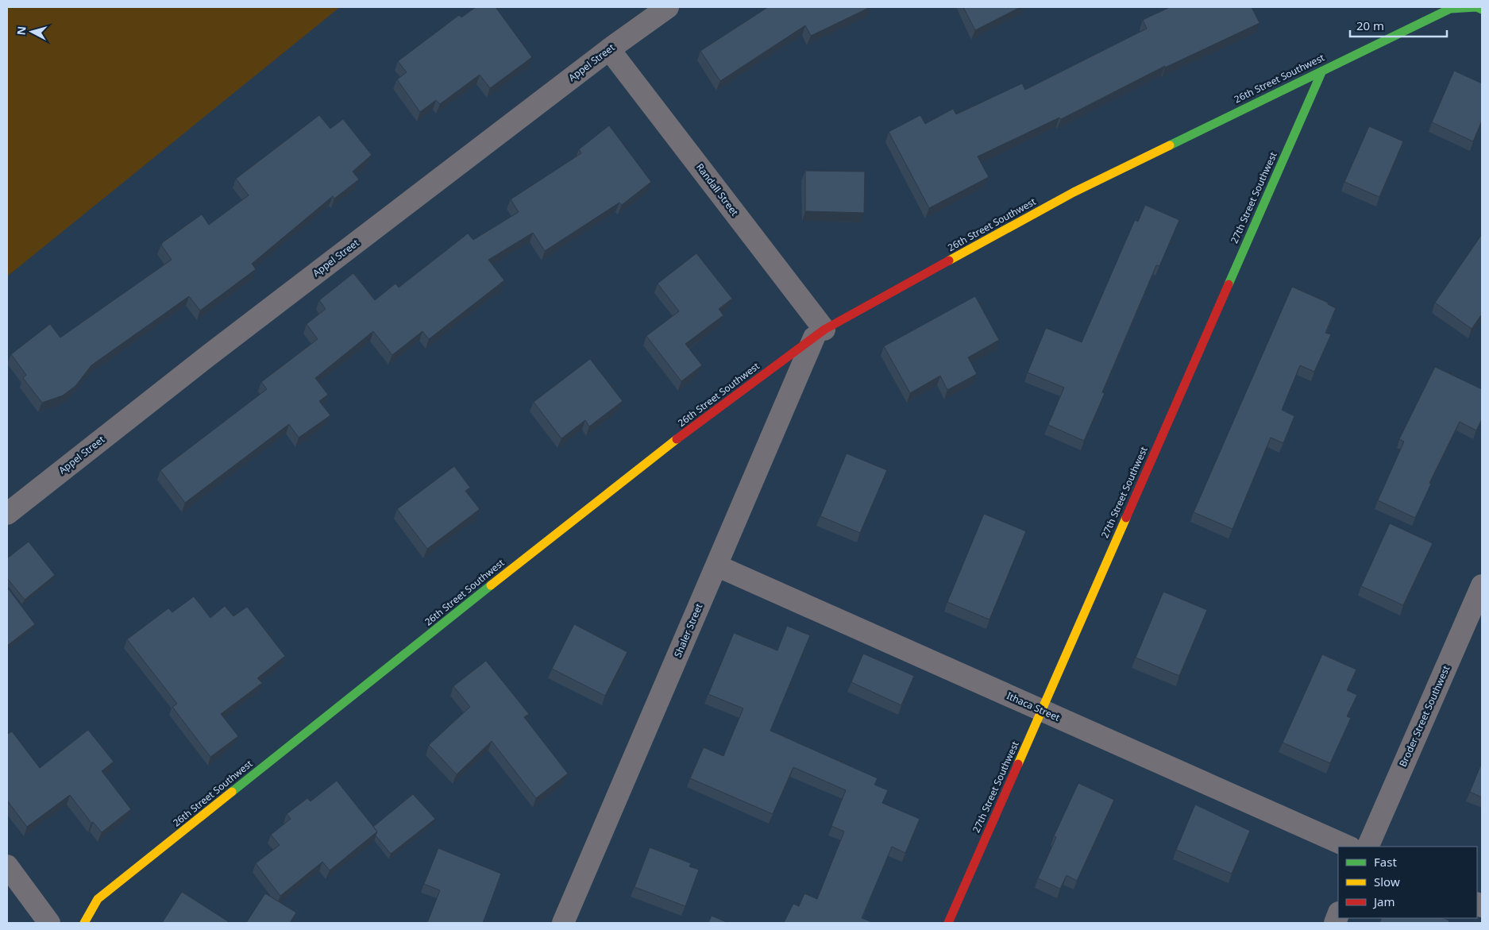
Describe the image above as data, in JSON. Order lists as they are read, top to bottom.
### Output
{
  "streets": {
    "street": [
      "Appel Street",
      "26th Street Southwest",
      "Randall Street",
      "27th Street Southwest",
      "Shaler Street",
      "Ithaca Street",
      "Broder Street Southwest"
    ]
  },
  "crossings": [
    ["Appel Street", "Randall Street"],
    ["26th Street Southwest", "Randall Street"],
    ["26th Street Southwest", "27th Street Southwest"],
    ["26th Street Southwest", "Shaler Street"],
    ["Randall Street", "Shaler Street"],
    ["27th Street Southwest", "Ithaca Street"],
    ["Shaler Street", "Ithaca Street"]
  ],
  "legend": ["Fast", "Slow", "Jam"],
  "scale_bar": "20 m",
  "north": "left"
}
